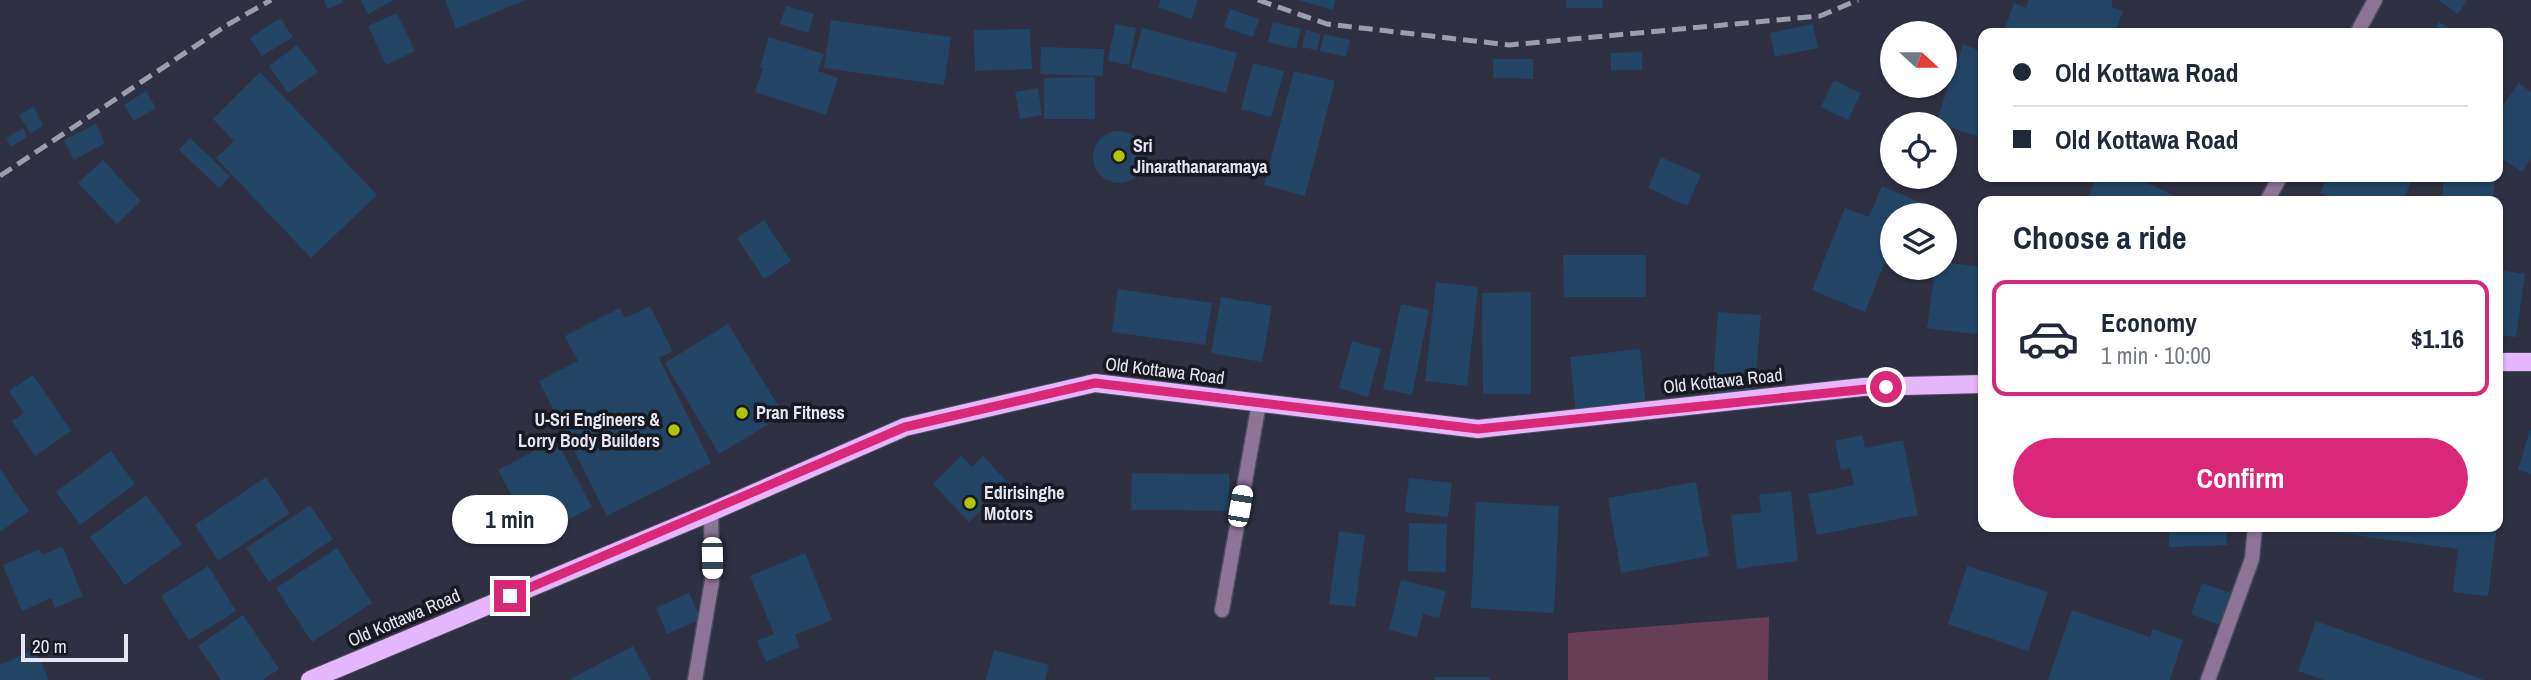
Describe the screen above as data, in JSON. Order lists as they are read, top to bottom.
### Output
{
  "streets": {
    "main road": ["Old Kottawa Road"]
  },
  "places": [
    "Sri Jinarathanaramaya",
    "Pran Fitness",
    "U-Sri Engineers & Lorry Body Builders",
    "Edirisinghe Motors"
  ],
  "scale_bar": "20 m",
  "north": "right",
  "page": {
    "banner": ["Old Kottawa Road", "Old Kottawa Road"],
    "heading": "Choose a ride",
    "list": [
      {
        "name": "Economy",
        "note": "1 min · 10:00",
        "value": "$1.16"
      }
    ],
    "buttons": "Confirm",
    "bubble": "1 min",
    "scale": "20 m"
  }
}
